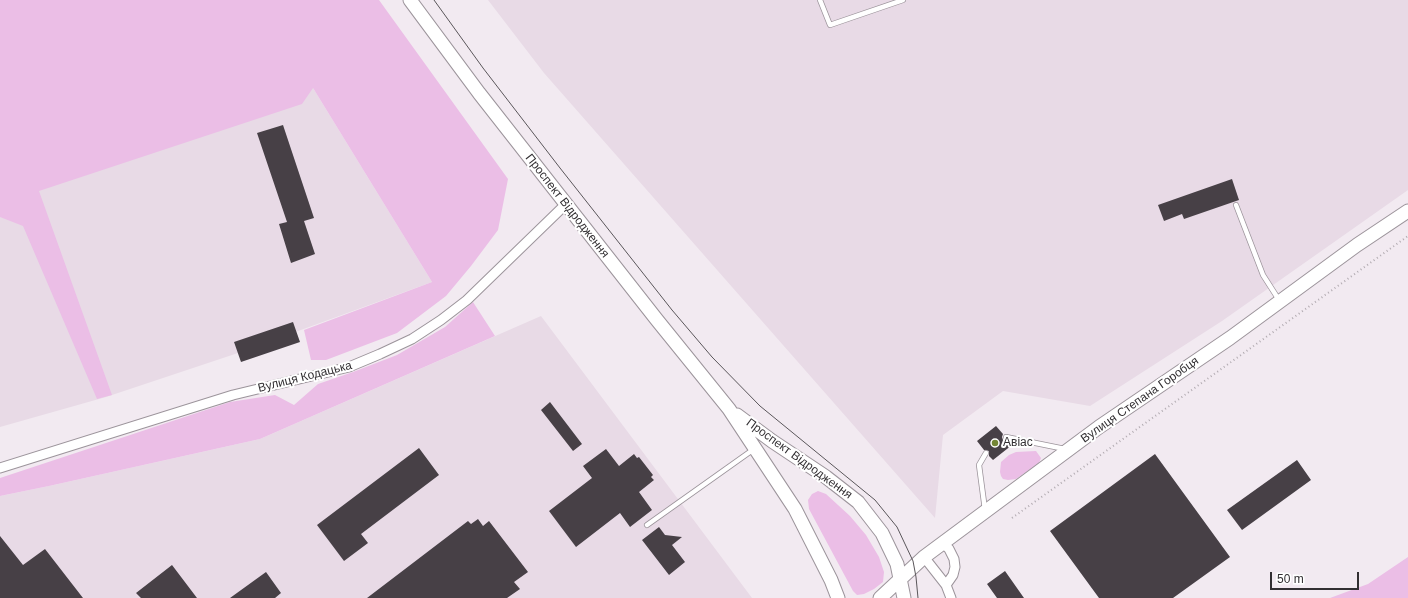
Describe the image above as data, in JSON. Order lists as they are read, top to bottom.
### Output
{
  "streets": {
    "street": ["Проспект Відродження", "Вулиця Кодацька", "Вулиця Степана Горобця"]
  },
  "crossings": [
    ["Проспект Відродження", "Вулиця Кодацька"],
    ["Проспект Відродження", "Вулиця Степана Горобця"]
  ],
  "places": ["Авіас"],
  "scale_bar": "50 m"
}
